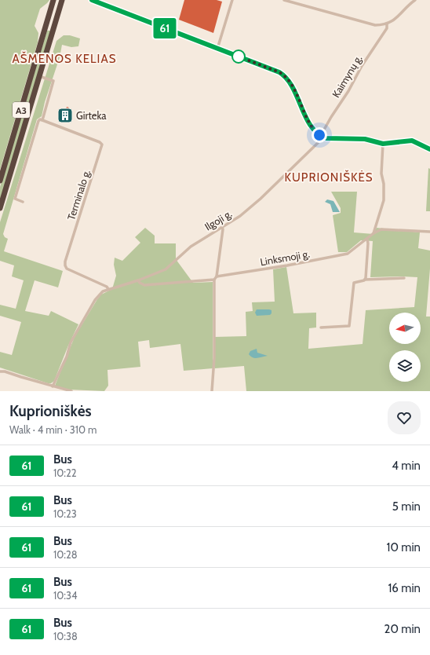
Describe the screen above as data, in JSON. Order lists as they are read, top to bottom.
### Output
{
  "streets": {
    "highway": ["A3"],
    "street": [
      "Kaimynų g.",
      "Terminalo g.",
      "Ilgoji g.",
      "Linksmoji g."
    ]
  },
  "crossings": [
    ["Kaimynų g.", "Ilgoji g."],
    ["Terminalo g.", "Ilgoji g."]
  ],
  "districts": ["AŠMENOS KELIAS", "KUPRIONIŠKĖS"],
  "places": {
    "building": ["Girteka"]
  },
  "lines": ["bus line 61"],
  "north": "left",
  "page": {
    "on_map": "61",
    "heading": ["Kuprioniškės", "Walk · 4 min · 310 m"],
    "list": [
      {
        "mark": "61",
        "name": "Bus",
        "note": "10:22",
        "value": "4 min"
      },
      {
        "mark": "61",
        "name": "Bus",
        "note": "10:23",
        "value": "5 min"
      },
      {
        "mark": "61",
        "name": "Bus",
        "note": "10:28",
        "value": "10 min"
      },
      {
        "mark": "61",
        "name": "Bus",
        "note": "10:34",
        "value": "16 min"
      },
      {
        "mark": "61",
        "name": "Bus",
        "note": "10:38",
        "value": "20 min"
      }
    ]
  }
}
